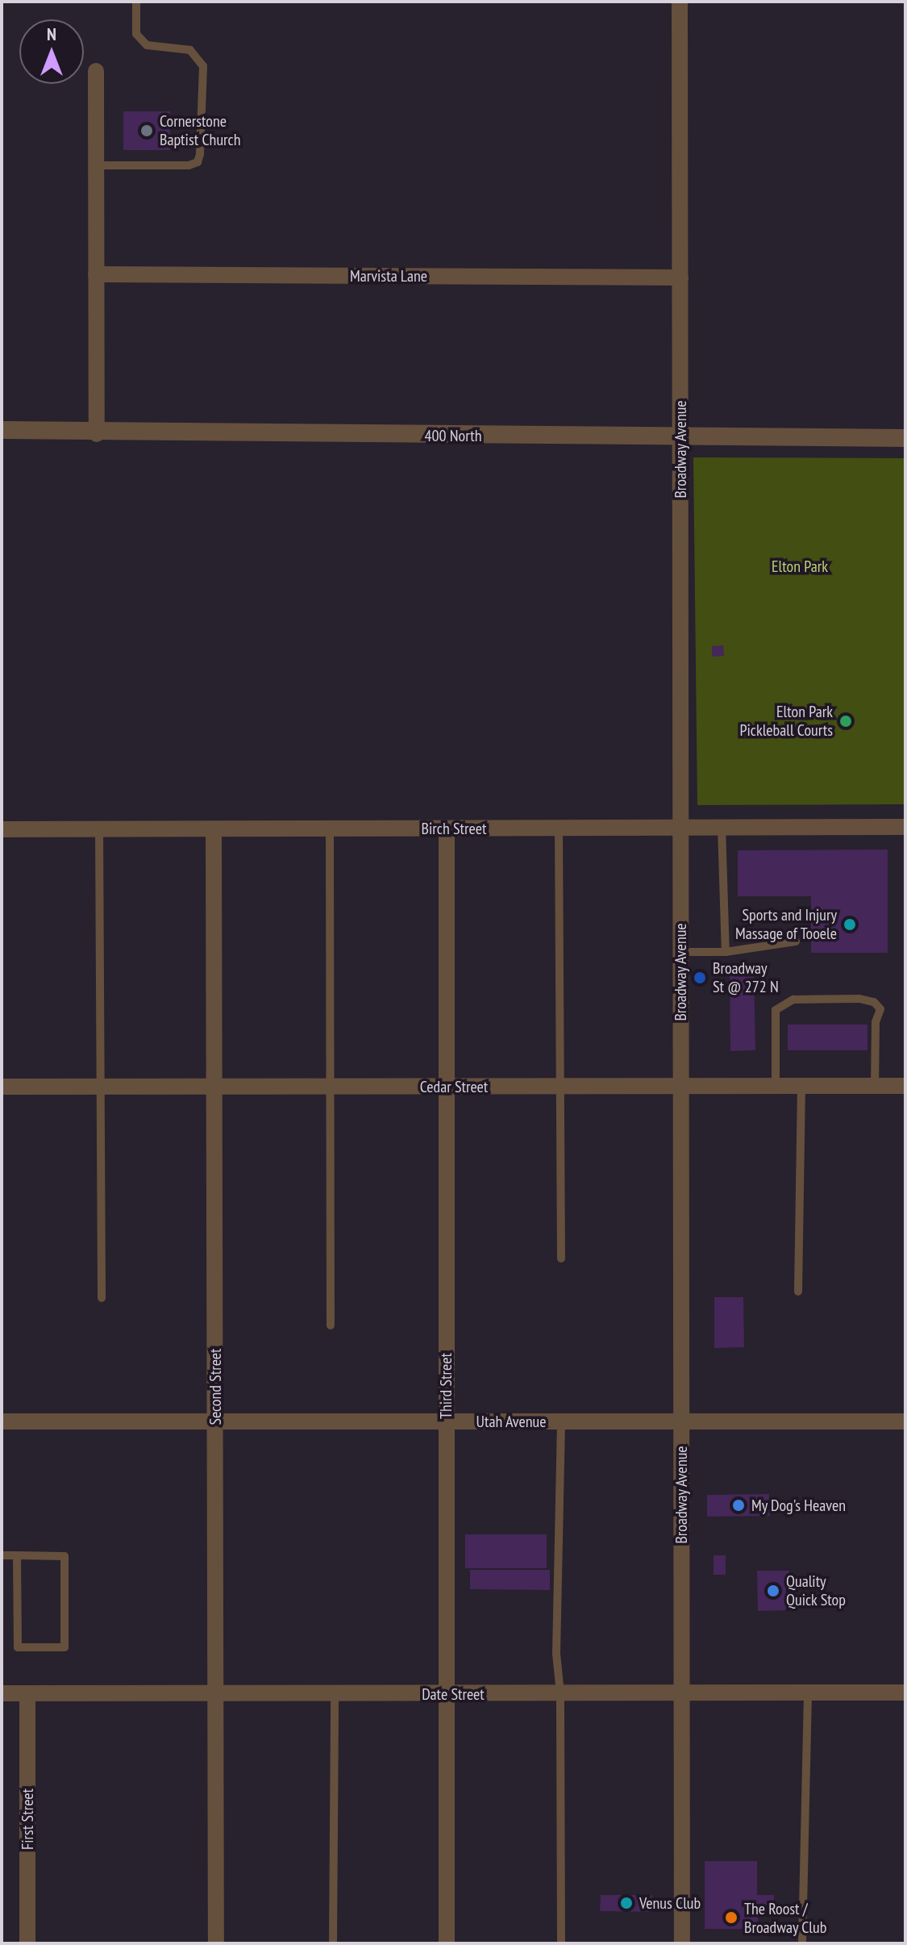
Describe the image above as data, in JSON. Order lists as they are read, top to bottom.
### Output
{
  "streets": {
    "street": [
      "Marvista Lane",
      "400 North",
      "Broadway Avenue",
      "Birch Street",
      "Cedar Street",
      "Third Street",
      "Second Street",
      "Utah Avenue",
      "Date Street",
      "First Street"
    ]
  },
  "crossings": [
    ["Marvista Lane", "Broadway Avenue"],
    ["400 North", "Broadway Avenue"],
    ["Broadway Avenue", "Birch Street"],
    ["Broadway Avenue", "Cedar Street"],
    ["Broadway Avenue", "Utah Avenue"],
    ["Broadway Avenue", "Date Street"],
    ["Birch Street", "Third Street"],
    ["Birch Street", "Second Street"],
    ["Cedar Street", "Third Street"],
    ["Cedar Street", "Second Street"],
    ["Third Street", "Utah Avenue"],
    ["Third Street", "Date Street"],
    ["Second Street", "Utah Avenue"],
    ["Second Street", "Date Street"],
    ["Date Street", "First Street"]
  ],
  "parks": ["Elton Park"],
  "places": [
    "Cornerstone Baptist Church",
    "Elton Park Pickleball Courts",
    "Sports and Injury Massage of Tooele",
    "Broadway St @ 272 N",
    "My Dog's Heaven",
    "Quality Quick Stop",
    "Venus Club",
    "The Roost / Broadway Club"
  ],
  "north": "top"
}
